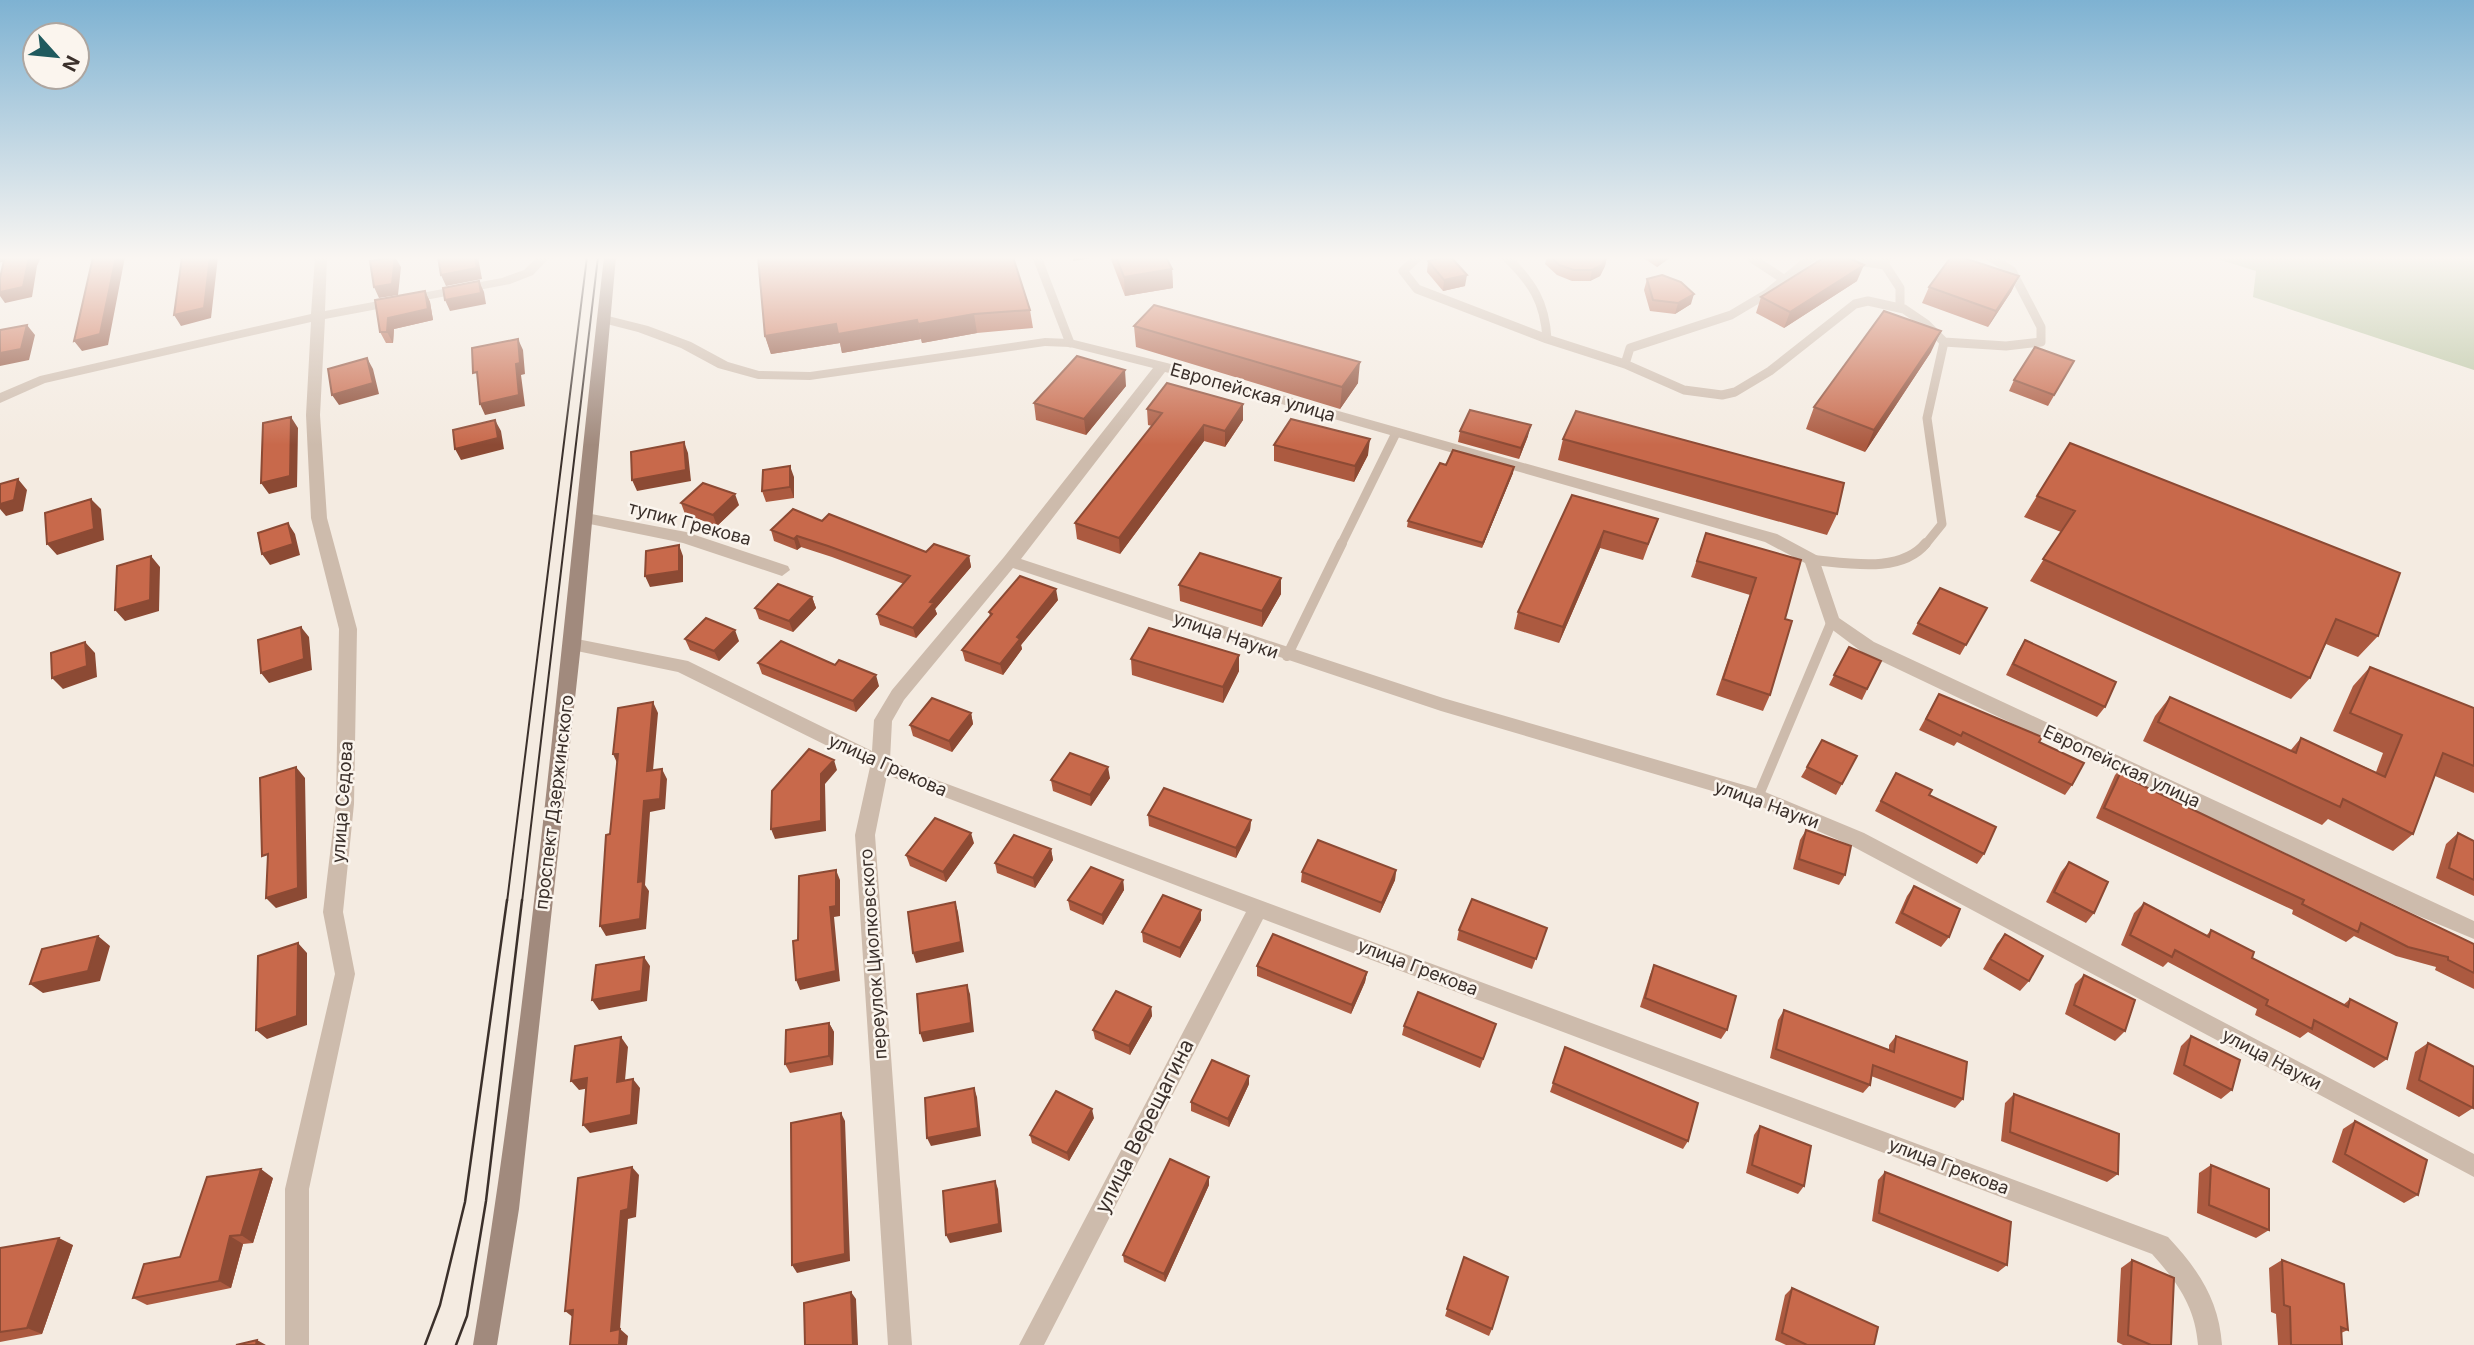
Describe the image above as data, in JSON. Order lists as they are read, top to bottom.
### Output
{
  "streets": {
    "main road": ["проспект Дзержинского"],
    "street": [
      "Европейская улица",
      "тупик Грекова",
      "улица Науки",
      "улица Грекова",
      "улица Седова",
      "переулок Циолковского",
      "улица Верещагина"
    ]
  },
  "crossings": [
    ["Европейская улица", "переулок Циолковского"],
    ["тупик Грекова", "проспект Дзержинского"],
    ["улица Науки", "переулок Циолковского"],
    ["улица Грекова", "проспект Дзержинского"],
    ["улица Грекова", "переулок Циолковского"],
    ["улица Грекова", "улица Верещагина"]
  ],
  "north": "bottom right"
}
